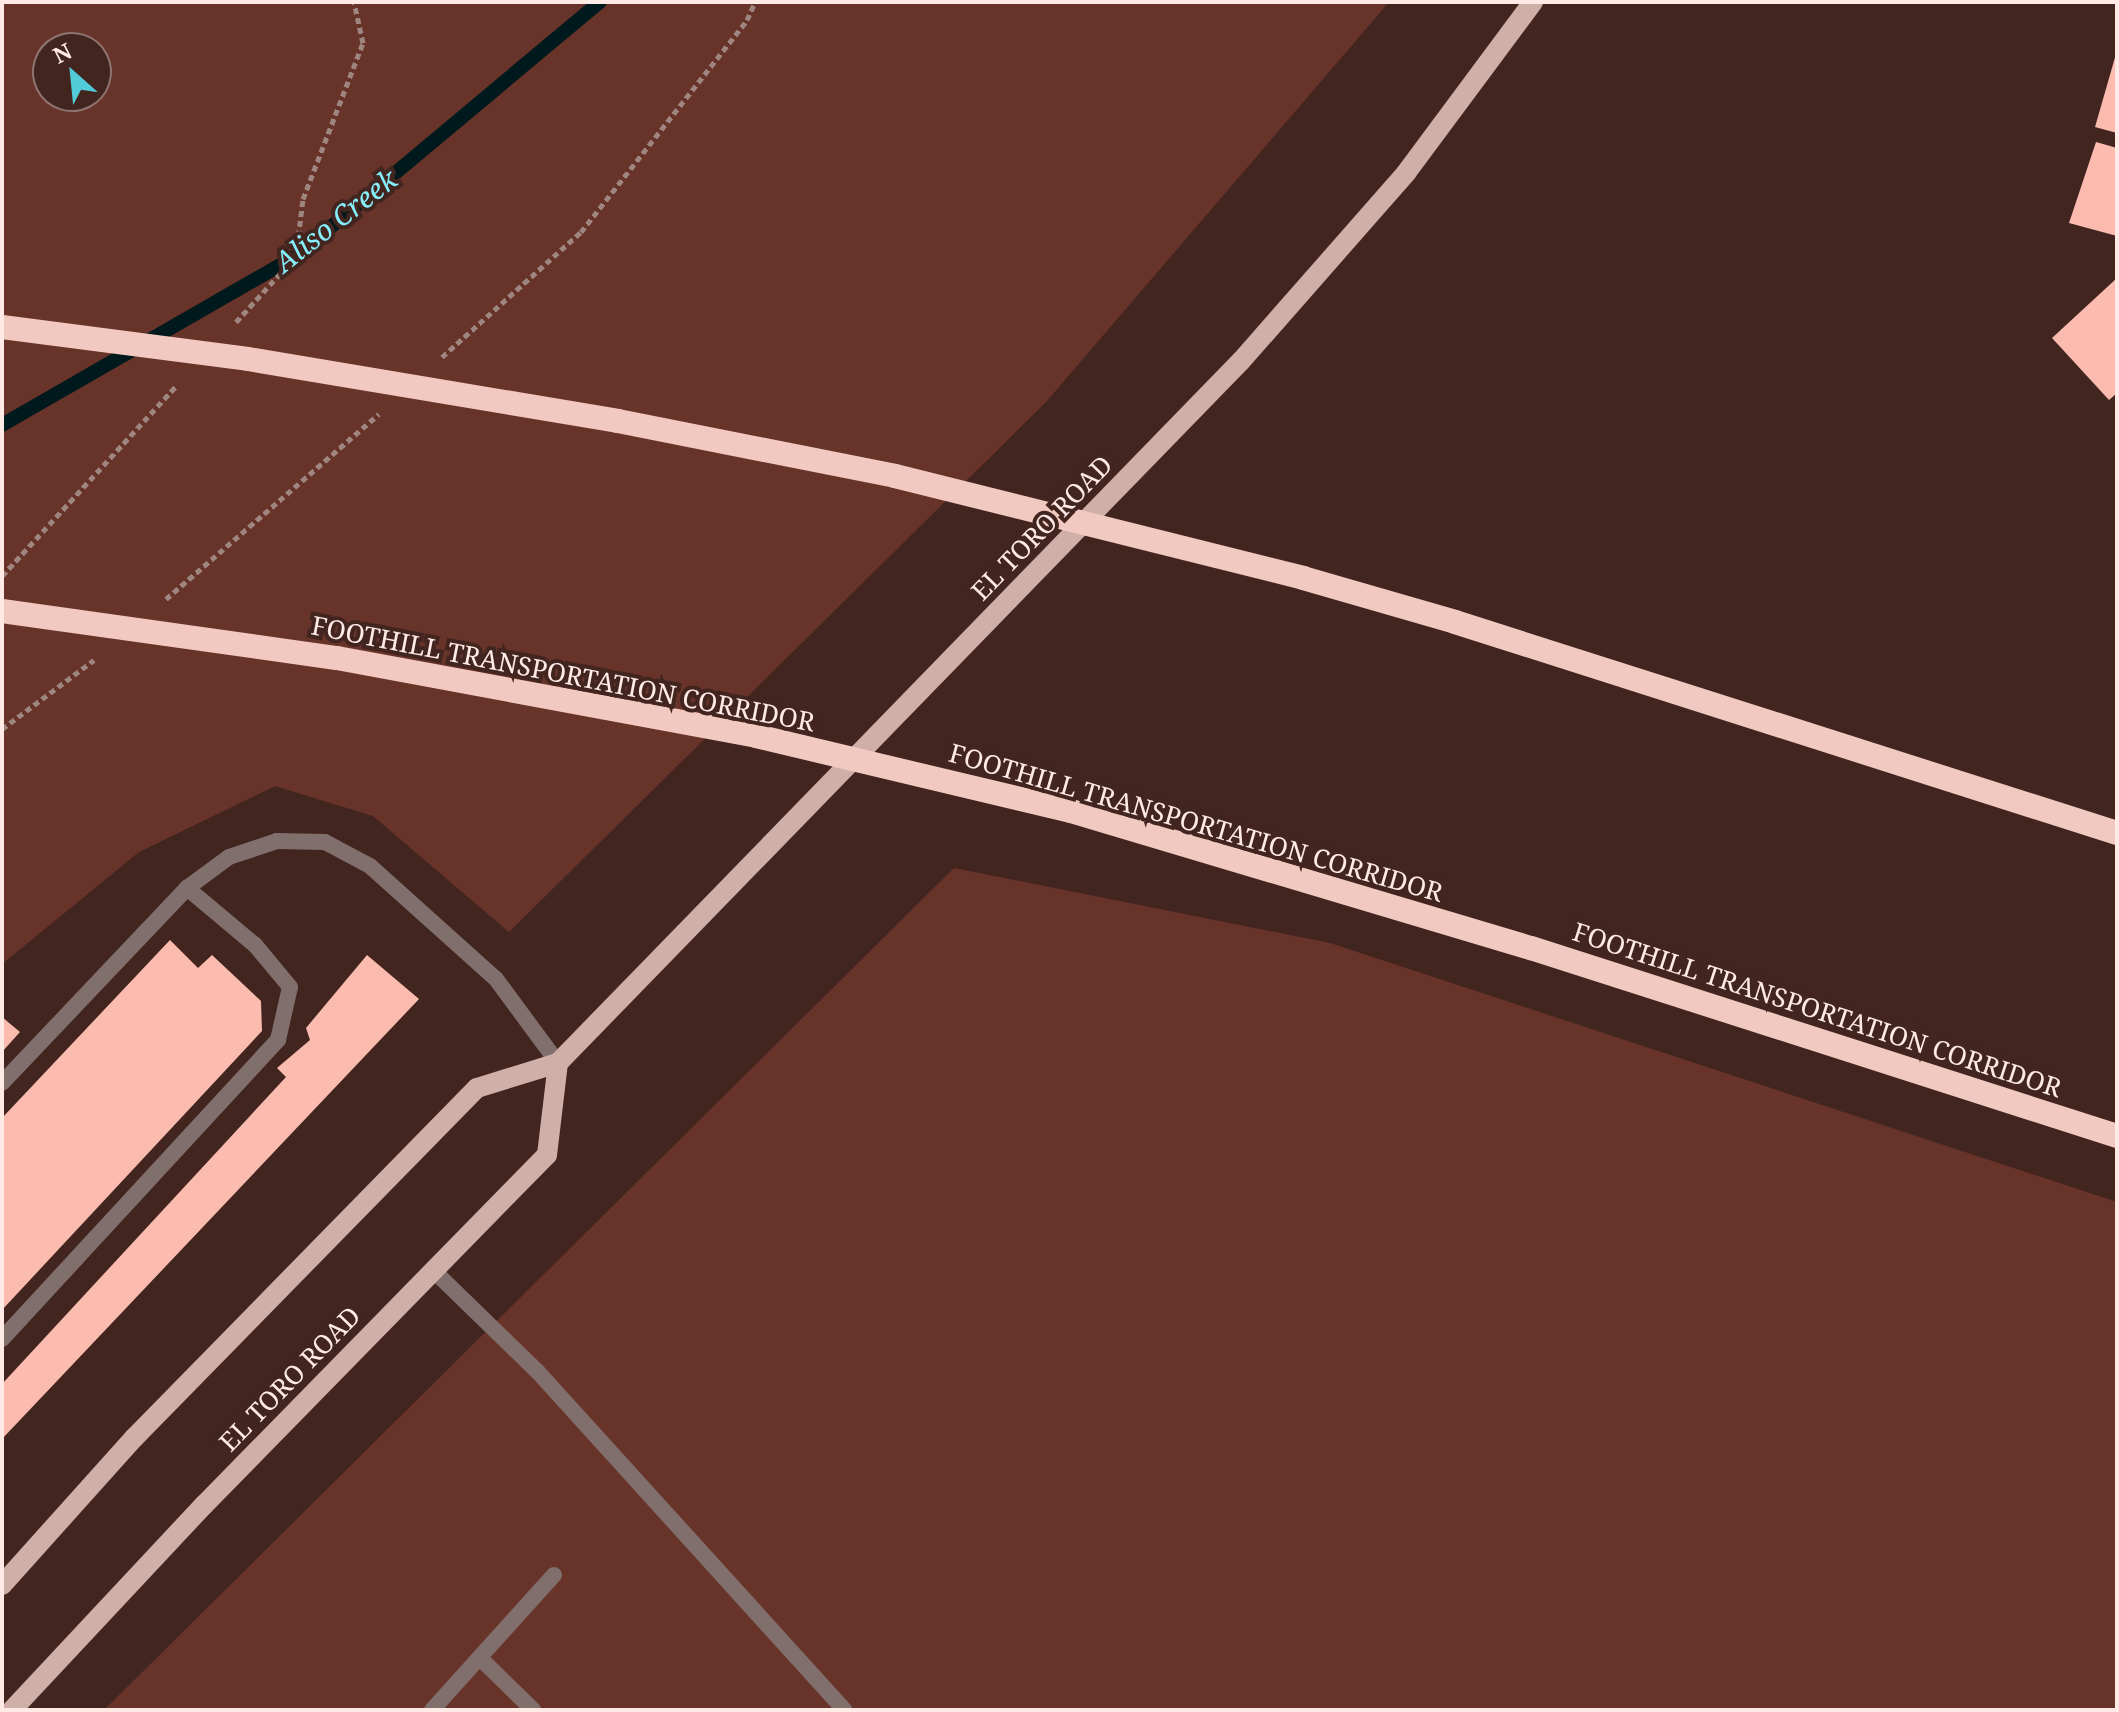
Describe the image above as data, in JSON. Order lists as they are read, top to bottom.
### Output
{
  "streets": {
    "highway": ["FOOTHILL TRANSPORTATION CORRIDOR"],
    "main road": ["EL TORO ROAD"]
  },
  "water": ["Aliso Creek"],
  "north": "top left"
}
